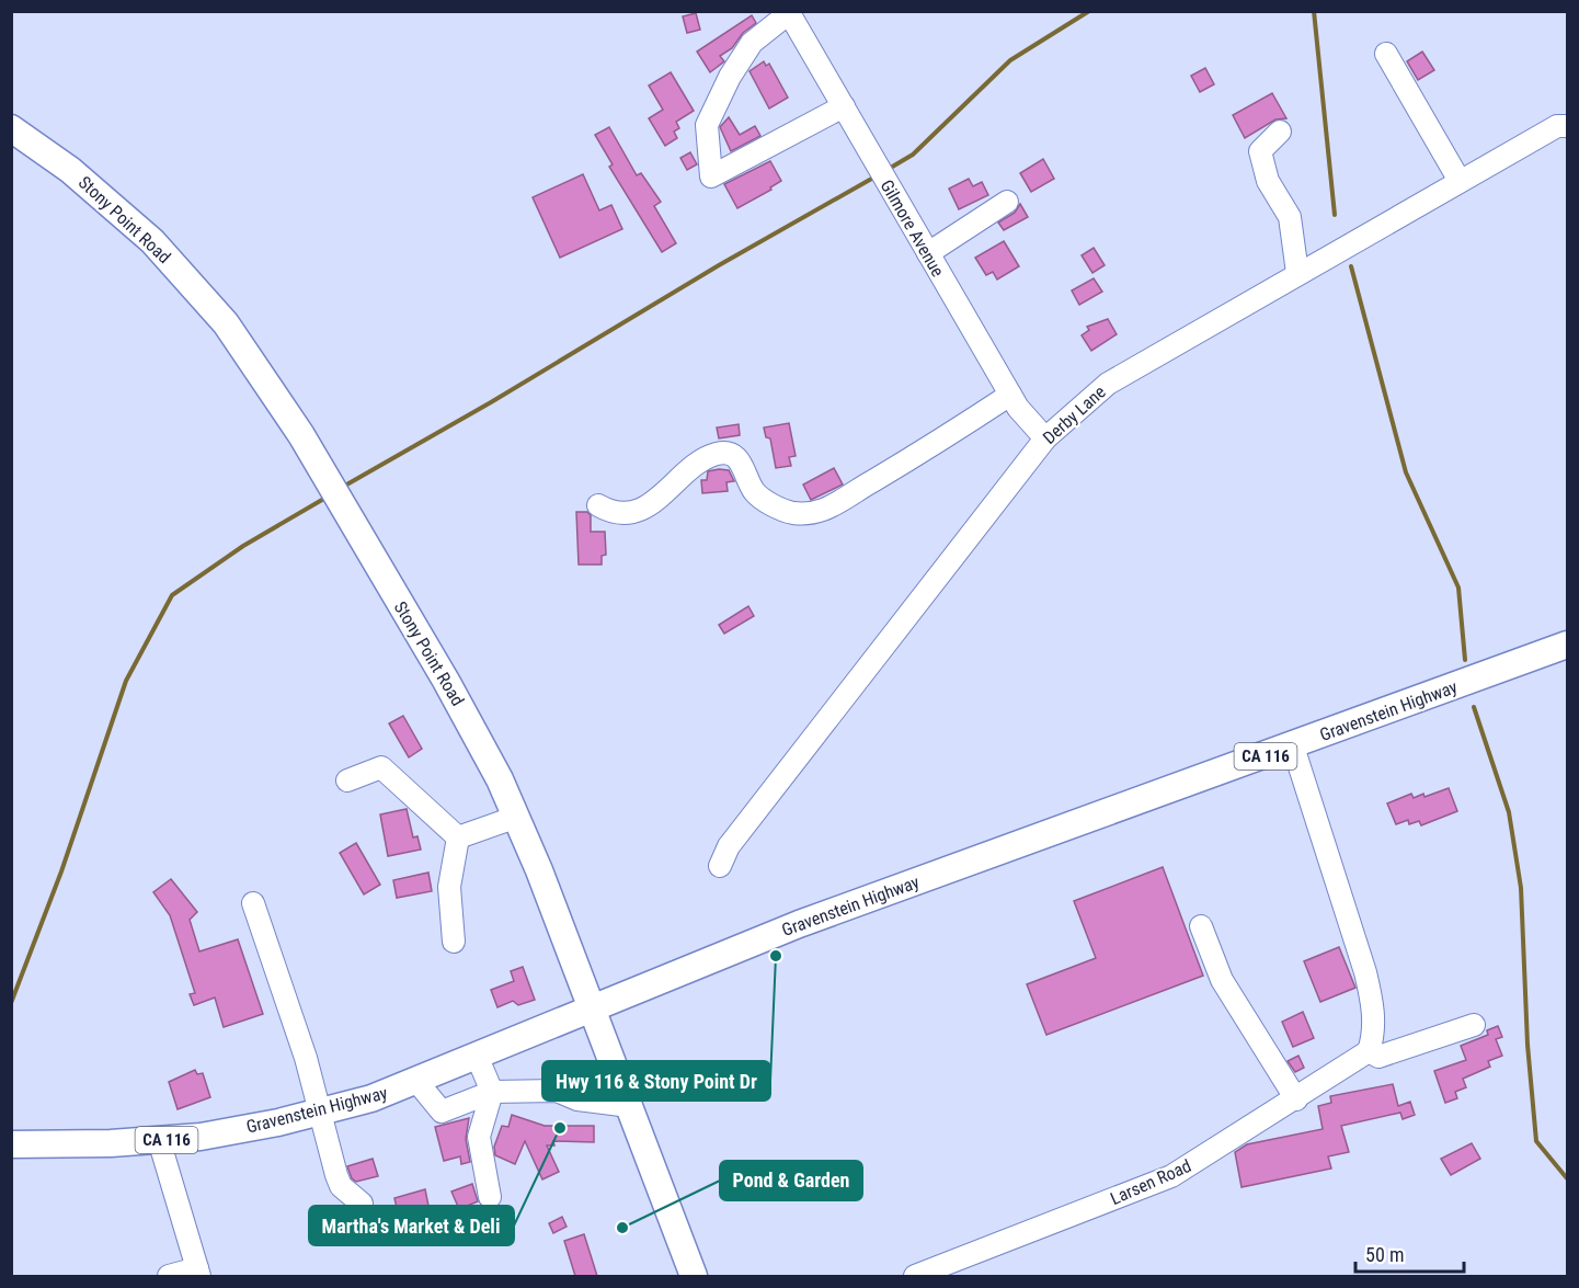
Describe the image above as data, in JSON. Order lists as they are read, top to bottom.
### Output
{
  "streets": {
    "main road": ["Stony Point Road", "Gravenstein Highway", "CA 116"],
    "street": ["Gilmore Avenue", "Derby Lane", "Larsen Road"]
  },
  "crossings": [
    ["Stony Point Road", "Gravenstein Highway"],
    ["Gilmore Avenue", "Derby Lane"]
  ],
  "places": ["Hwy 116 & Stony Point Dr", "Martha's Market & Deli", "Pond & Garden"],
  "scale_bar": "50 m"
}
